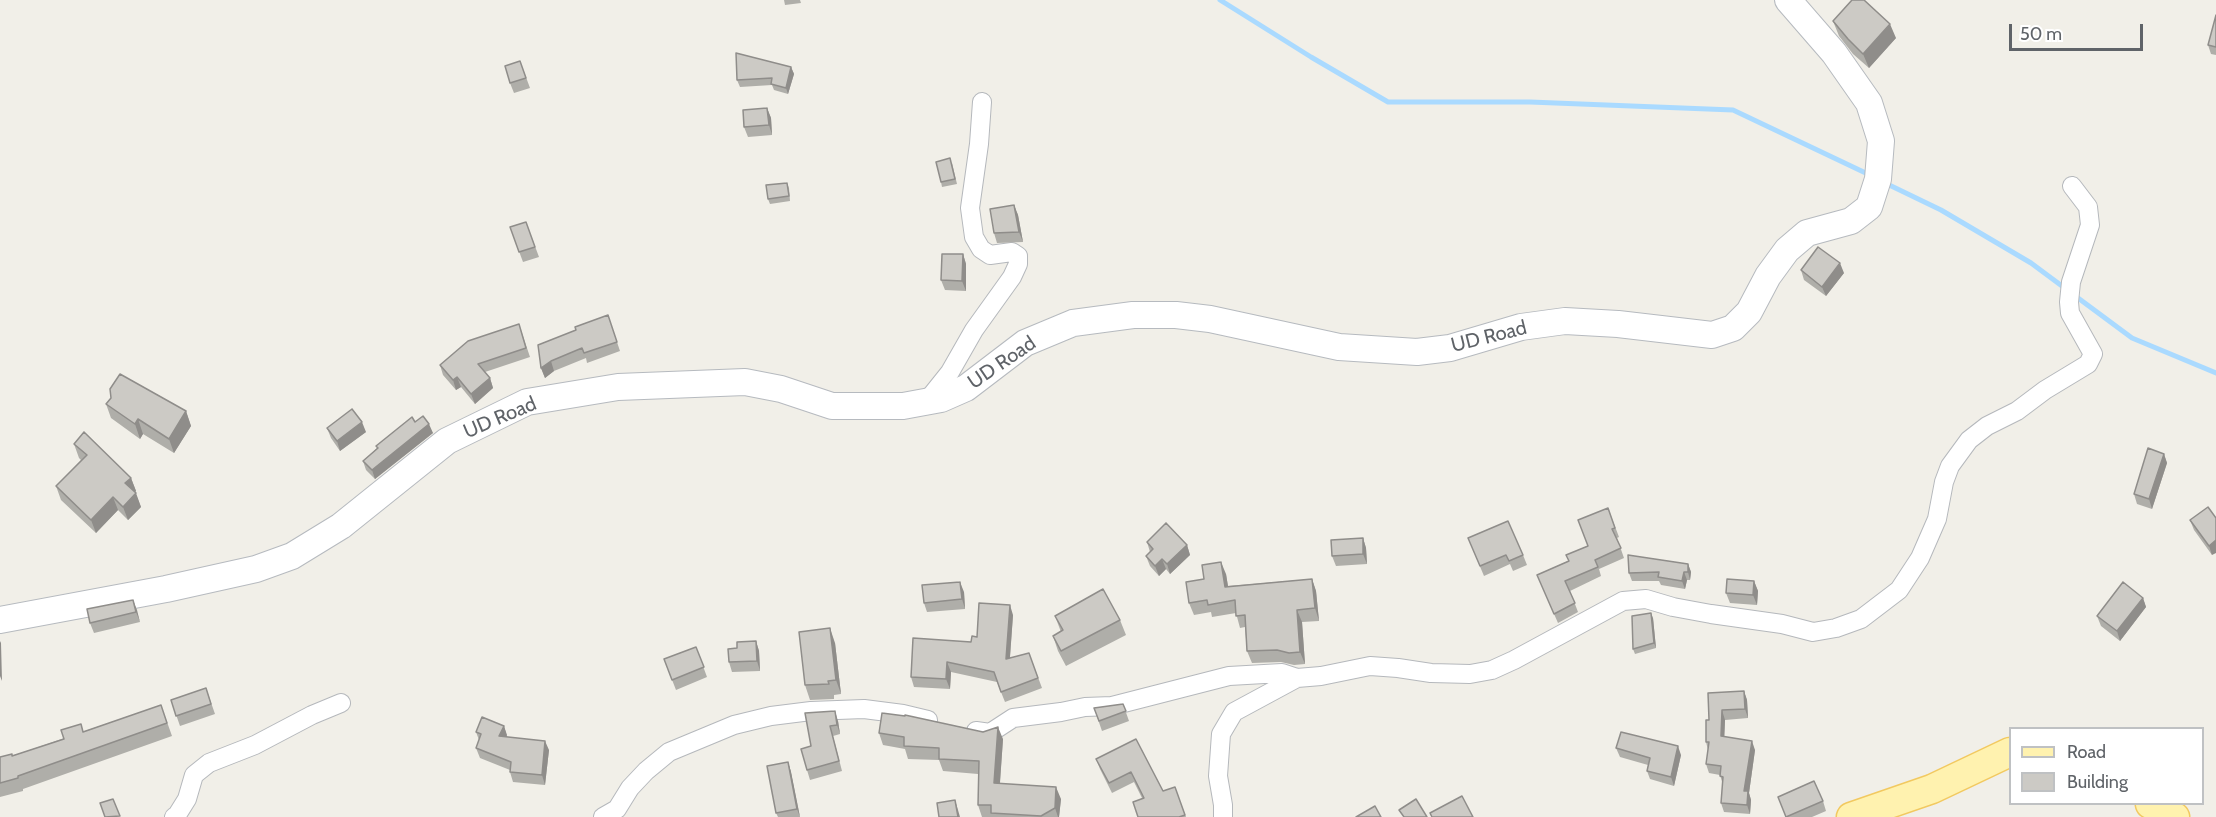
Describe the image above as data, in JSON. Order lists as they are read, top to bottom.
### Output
{
  "streets": {
    "main road": ["UD Road"]
  },
  "legend": ["Road", "Building"],
  "scale_bar": "50 m"
}
